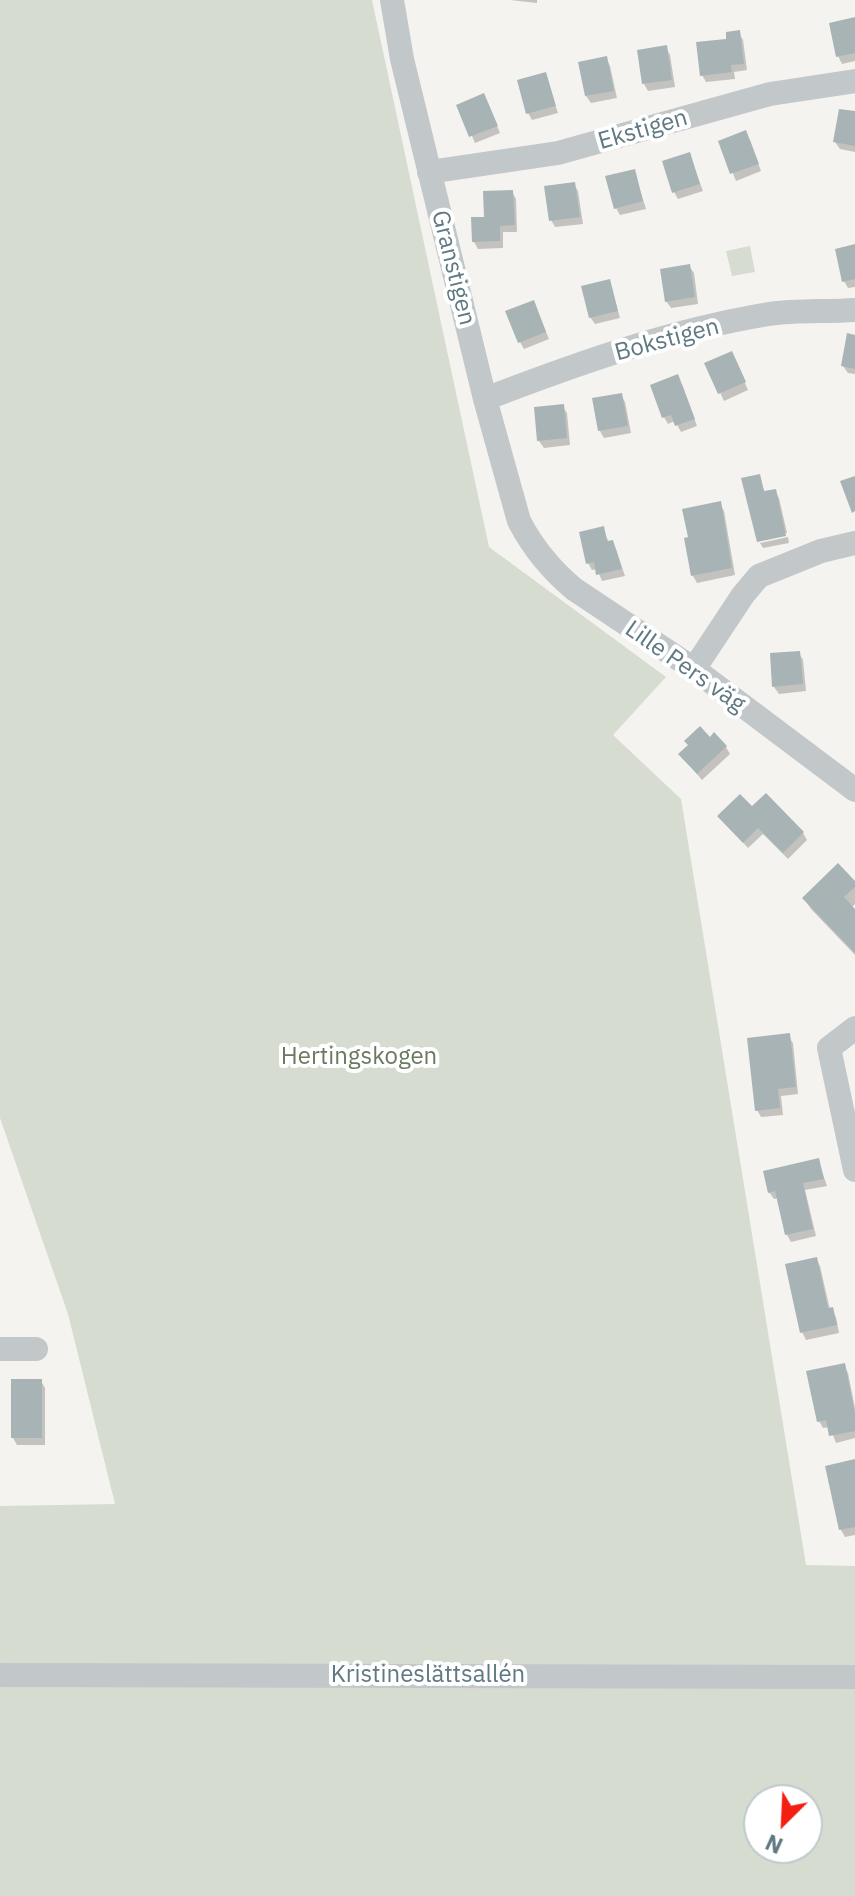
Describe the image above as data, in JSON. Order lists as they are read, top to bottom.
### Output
{
  "streets": {
    "street": [
      "Ekstigen",
      "Granstigen",
      "Bokstigen",
      "Lille Pers väg",
      "Kristineslättsallén"
    ]
  },
  "crossings": [
    ["Ekstigen", "Granstigen"],
    ["Granstigen", "Bokstigen"],
    ["Granstigen", "Lille Pers väg"]
  ],
  "parks": ["Hertingskogen"],
  "north": "bottom left"
}
